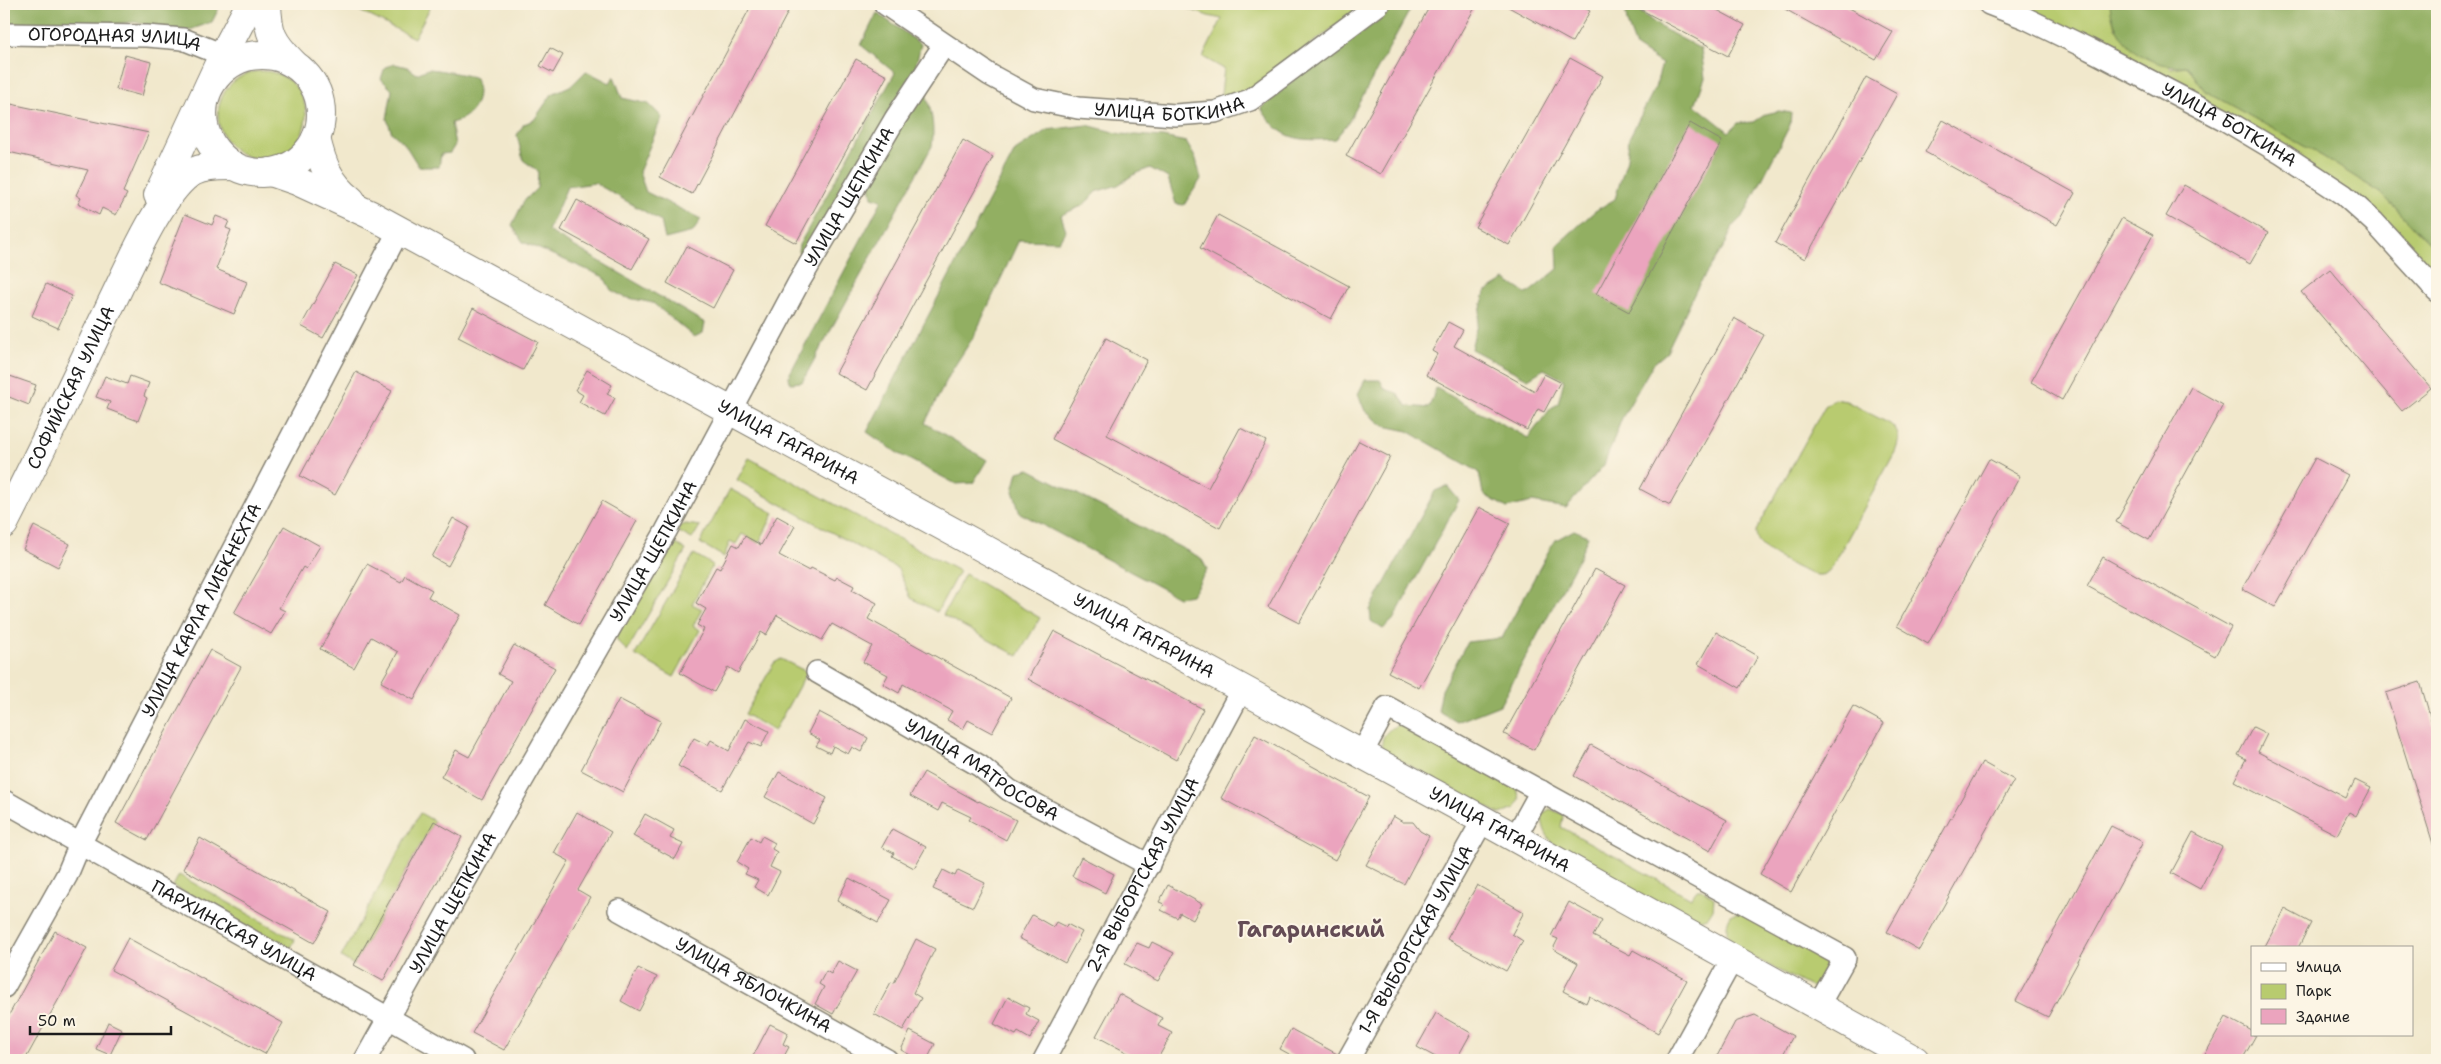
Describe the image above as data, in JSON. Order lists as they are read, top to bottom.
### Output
{
  "streets": {
    "main road": ["СОФИЙСКАЯ УЛИЦА", "УЛИЦА ГАГАРИНА"],
    "street": [
      "ОГОРОДНАЯ УЛИЦА",
      "УЛИЦА БОТКИНА",
      "УЛИЦА ЩЕПКИНА",
      "УЛИЦА КАРЛА ЛИБКНЕХТА",
      "УЛИЦА МАТРОСОВА",
      "2-Я ВЫБОРГСКАЯ УЛИЦА",
      "ПАРХИНСКАЯ УЛИЦА",
      "1-Я ВЫБОРГСКАЯ УЛИЦА",
      "УЛИЦА ЯБЛОЧКИНА"
    ]
  },
  "crossings": [
    ["ОГОРОДНАЯ УЛИЦА", "СОФИЙСКАЯ УЛИЦА"],
    ["УЛИЦА БОТКИНА", "УЛИЦА ЩЕПКИНА"],
    ["УЛИЦА ЩЕПКИНА", "УЛИЦА ГАГАРИНА"],
    ["УЛИЦА ЩЕПКИНА", "ПАРХИНСКАЯ УЛИЦА"],
    ["СОФИЙСКАЯ УЛИЦА", "УЛИЦА ГАГАРИНА"],
    ["УЛИЦА ГАГАРИНА", "УЛИЦА КАРЛА ЛИБКНЕХТА"],
    ["УЛИЦА ГАГАРИНА", "2-Я ВЫБОРГСКАЯ УЛИЦА"],
    ["УЛИЦА ГАГАРИНА", "1-Я ВЫБОРГСКАЯ УЛИЦА"],
    ["УЛИЦА КАРЛА ЛИБКНЕХТА", "ПАРХИНСКАЯ УЛИЦА"],
    ["УЛИЦА МАТРОСОВА", "2-Я ВЫБОРГСКАЯ УЛИЦА"]
  ],
  "districts": ["Гагаринский"],
  "legend": ["Улица", "Парк", "Здание"],
  "scale_bar": "50 m"
}
